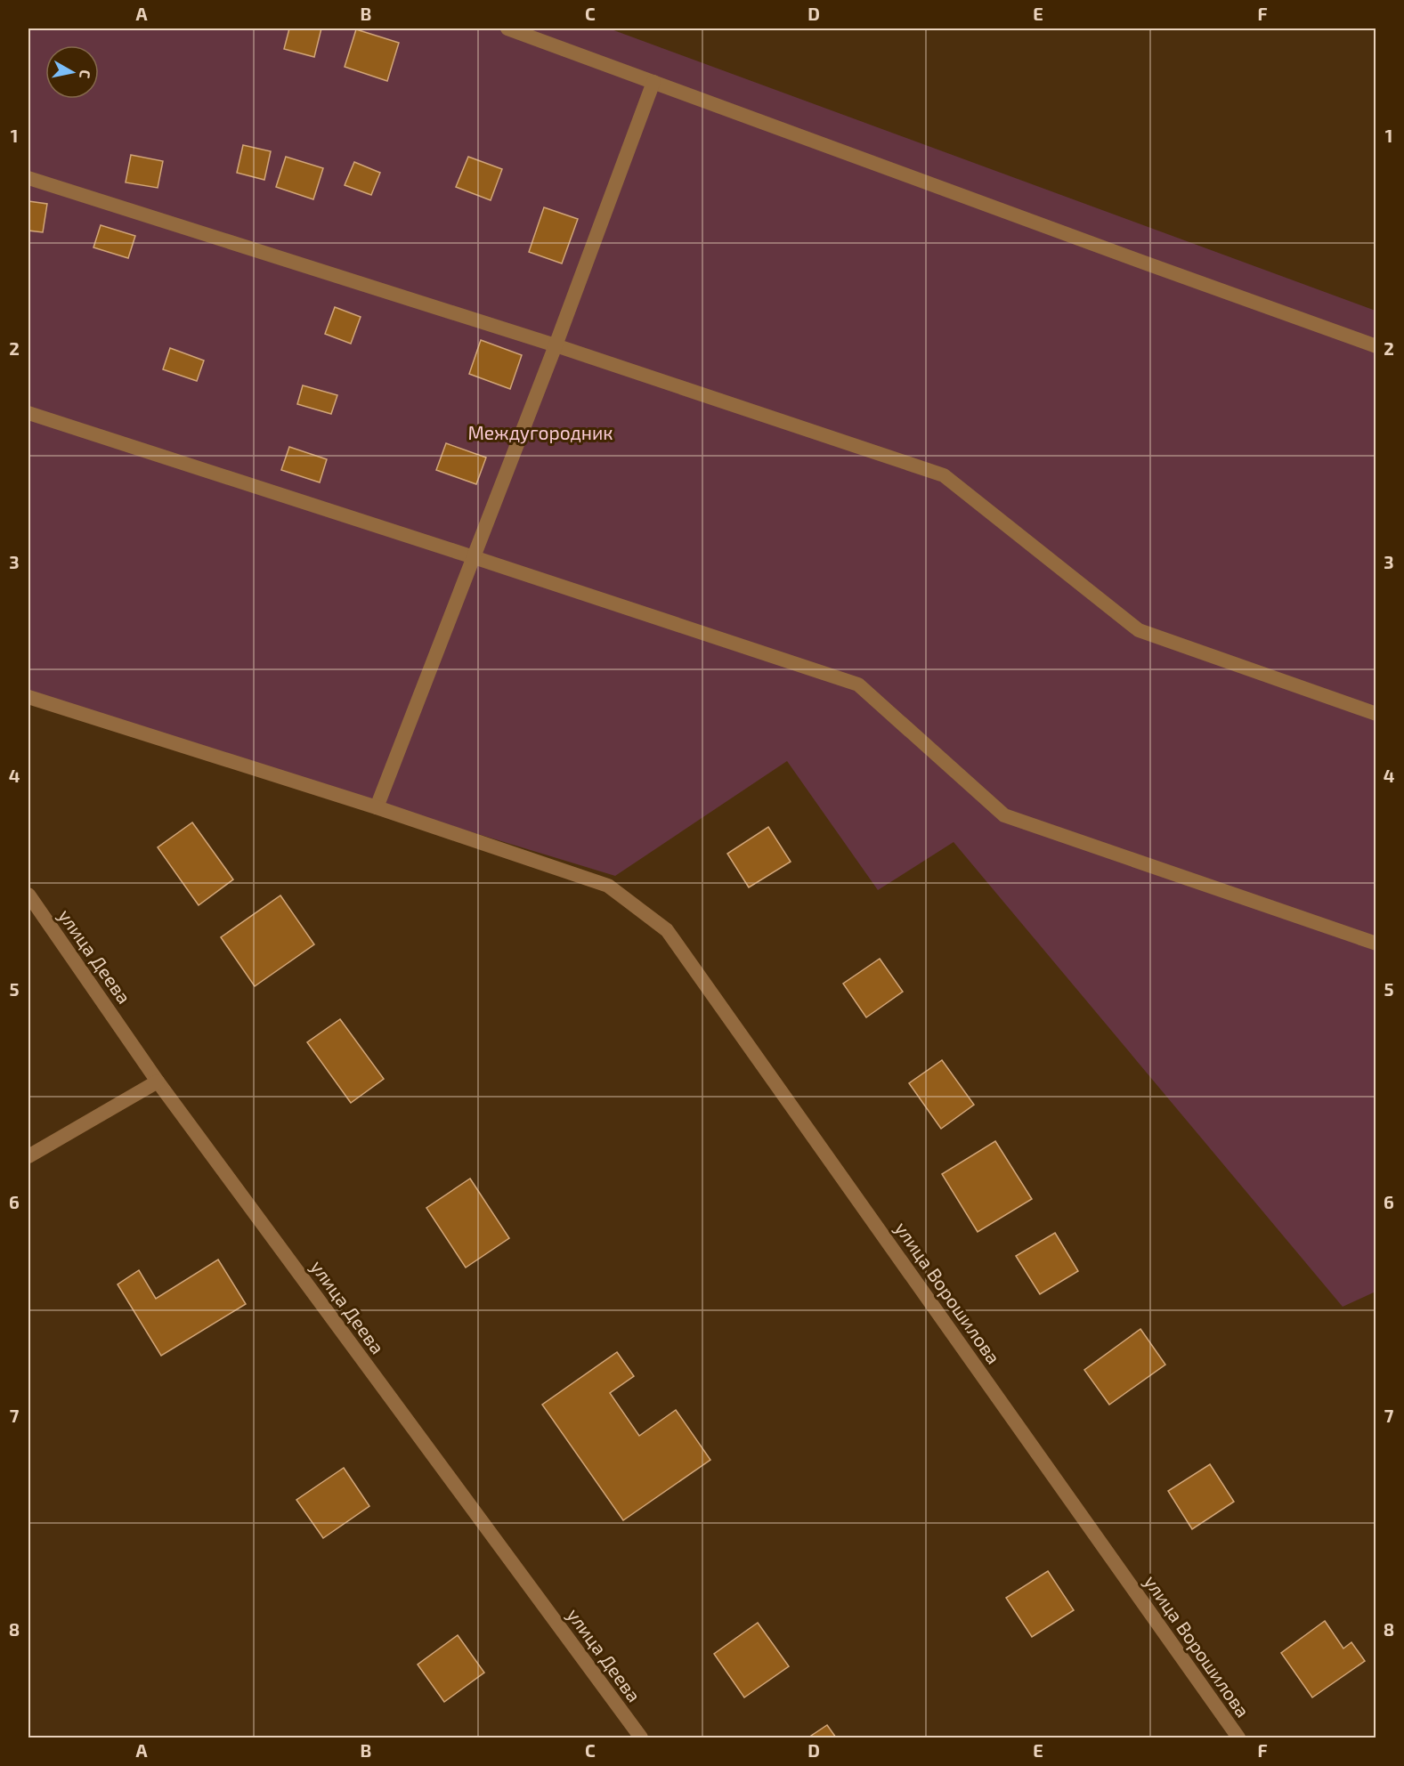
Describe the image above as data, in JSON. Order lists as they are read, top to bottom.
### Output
{
  "streets": {
    "street": ["улица Деева", "улица Ворошилова"]
  },
  "parks": ["Междугородник"],
  "north": "right",
  "grid": {
    "columns": [
      "A",
      "B",
      "C",
      "D",
      "E",
      "F"
    ],
    "rows": [
      "1",
      "2",
      "3",
      "4",
      "5",
      "6",
      "7",
      "8"
    ]
  }
}
